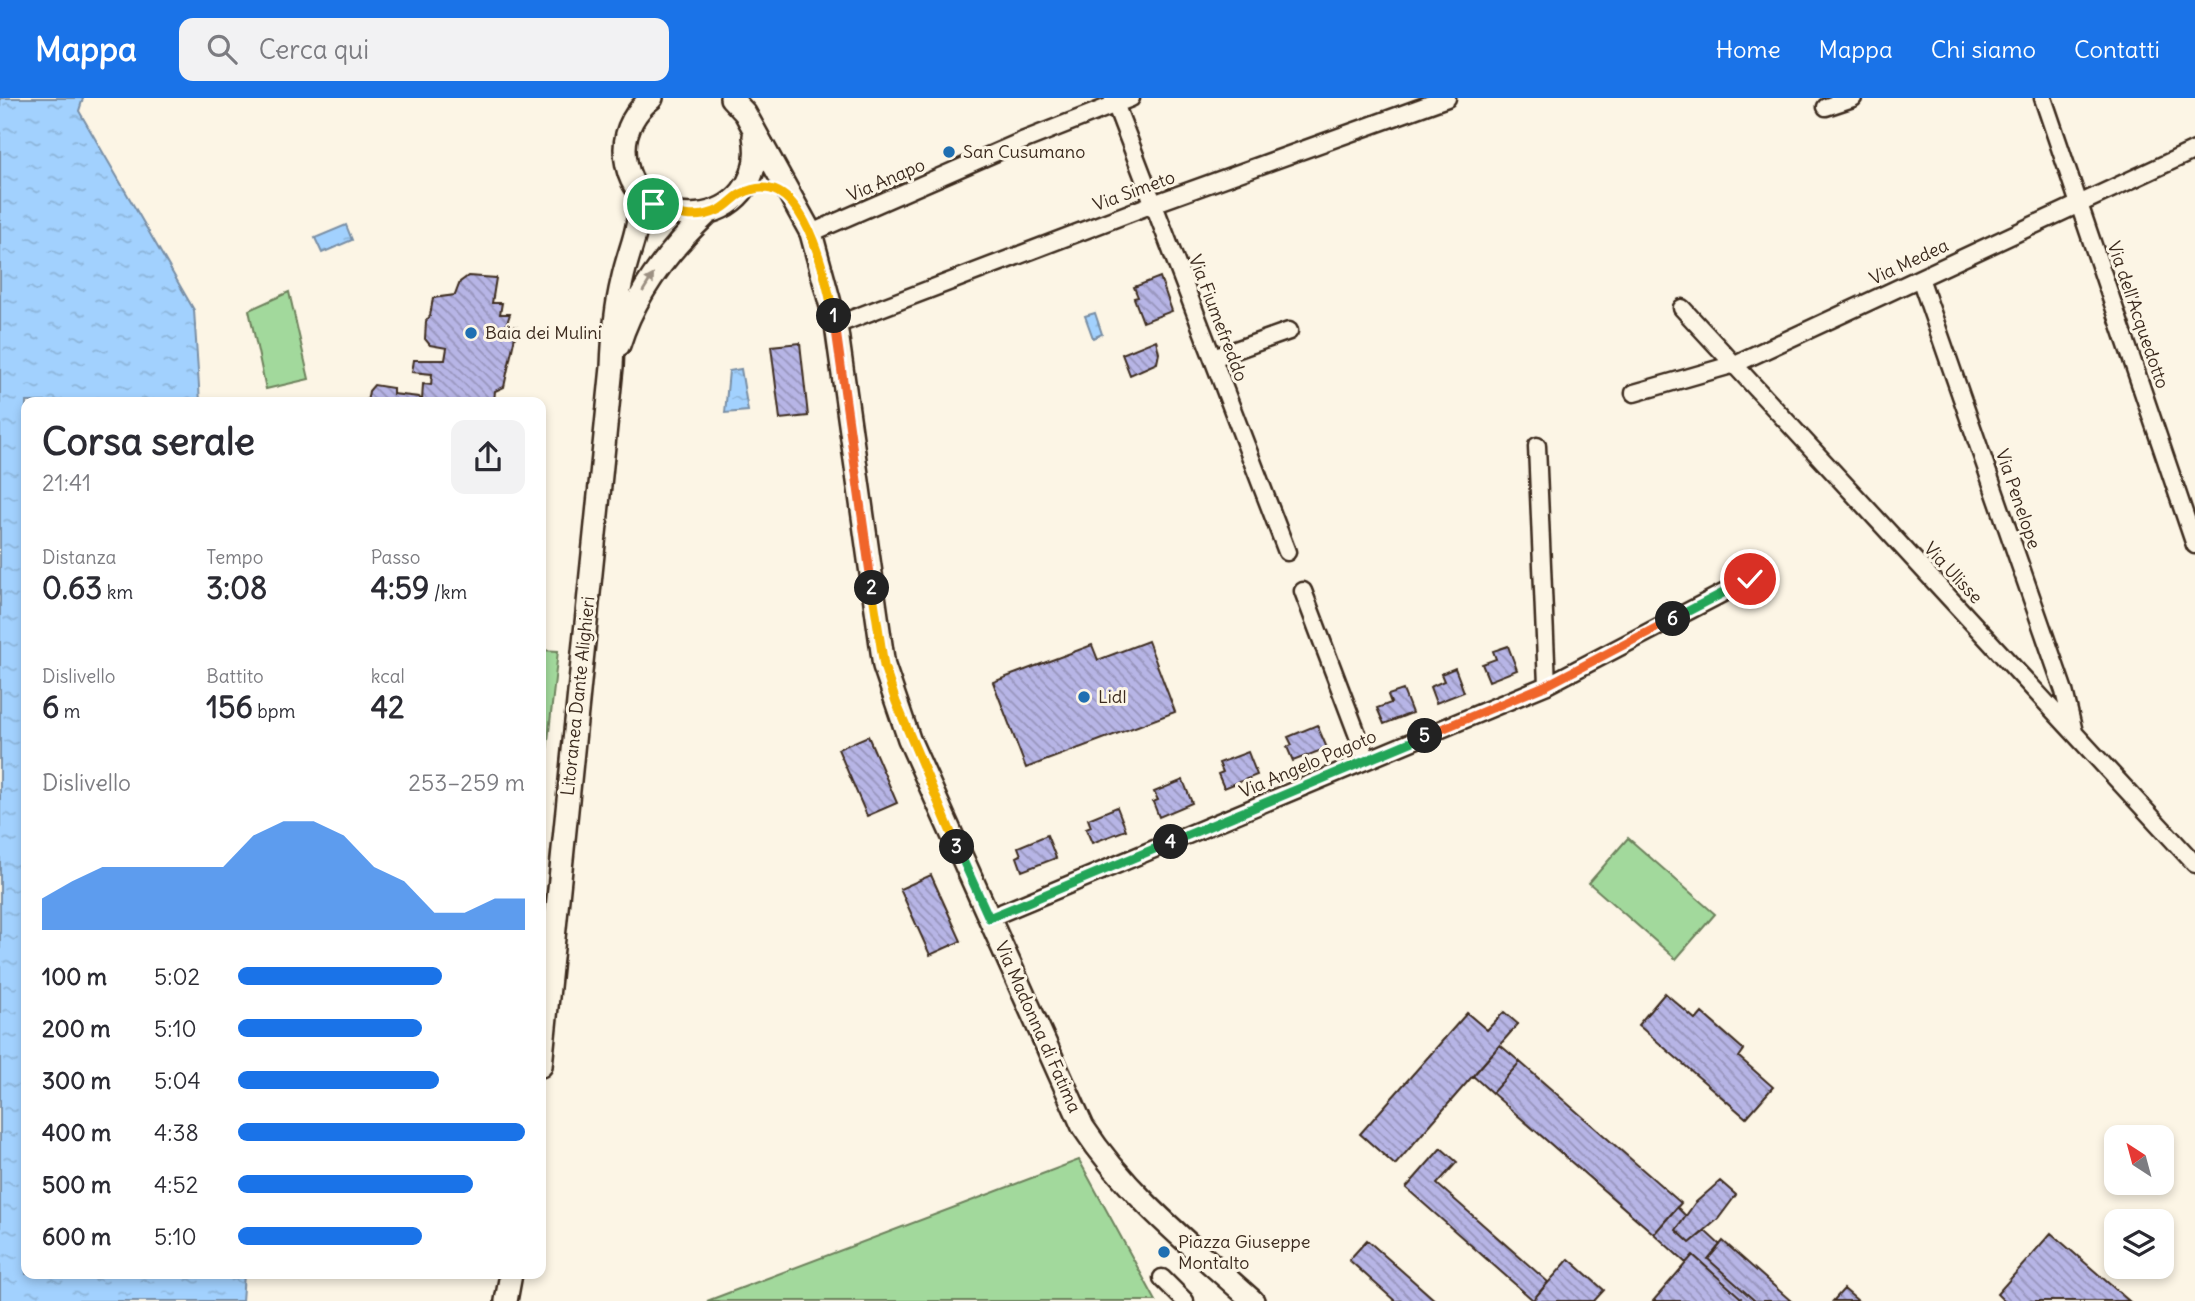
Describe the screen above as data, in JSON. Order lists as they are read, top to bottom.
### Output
{
  "streets": {
    "street": [
      "Via Anapo",
      "Via Simeto",
      "Via Medea",
      "Via dell'Acquedotto",
      "Via Fiumefreddo",
      "Via Penelope",
      "Via Ulisse",
      "Litoranea Dante Alighieri",
      "Via Angelo Pagoto",
      "Via Madonna di Fatima"
    ]
  },
  "crossings": [
    ["Via Anapo", "Via Fiumefreddo"],
    ["Via Anapo", "Via Madonna di Fatima"],
    ["Via Simeto", "Via Fiumefreddo"],
    ["Via Simeto", "Via Madonna di Fatima"],
    ["Via Medea", "Via dell'Acquedotto"],
    ["Via Medea", "Via Penelope"],
    ["Via Medea", "Via Ulisse"],
    ["Via Penelope", "Via Ulisse"],
    ["Via Angelo Pagoto", "Via Madonna di Fatima"]
  ],
  "places": [
    "San Cusumano",
    "Baia dei Mulini",
    "Lidl",
    "Piazza Giuseppe Montalto"
  ],
  "north": "top left",
  "page": {
    "header": "Mappa",
    "search": "Cerca qui",
    "nav": [
      "Home",
      "Mappa",
      "Chi siamo",
      "Contatti"
    ],
    "pins": [
      "1",
      "2",
      "6",
      "5",
      "4",
      "3"
    ],
    "heading": ["Corsa serale", "21:41"],
    "stats": [
      ["Distanza", "0.63 km"],
      ["Tempo", "3:08"],
      ["Passo", "4:59 /km"],
      ["Dislivello", "6 m"],
      ["Battito", "156 bpm"],
      ["kcal", "42"]
    ],
    "chart": ["Dislivello", "253–259 m"],
    "list": [
      {
        "name": "100 m",
        "note": "5:02"
      },
      {
        "name": "200 m",
        "note": "5:10"
      },
      {
        "name": "300 m",
        "note": "5:04"
      },
      {
        "name": "400 m",
        "note": "4:38"
      },
      {
        "name": "500 m",
        "note": "4:52"
      },
      {
        "name": "600 m",
        "note": "5:10"
      }
    ]
  }
}
